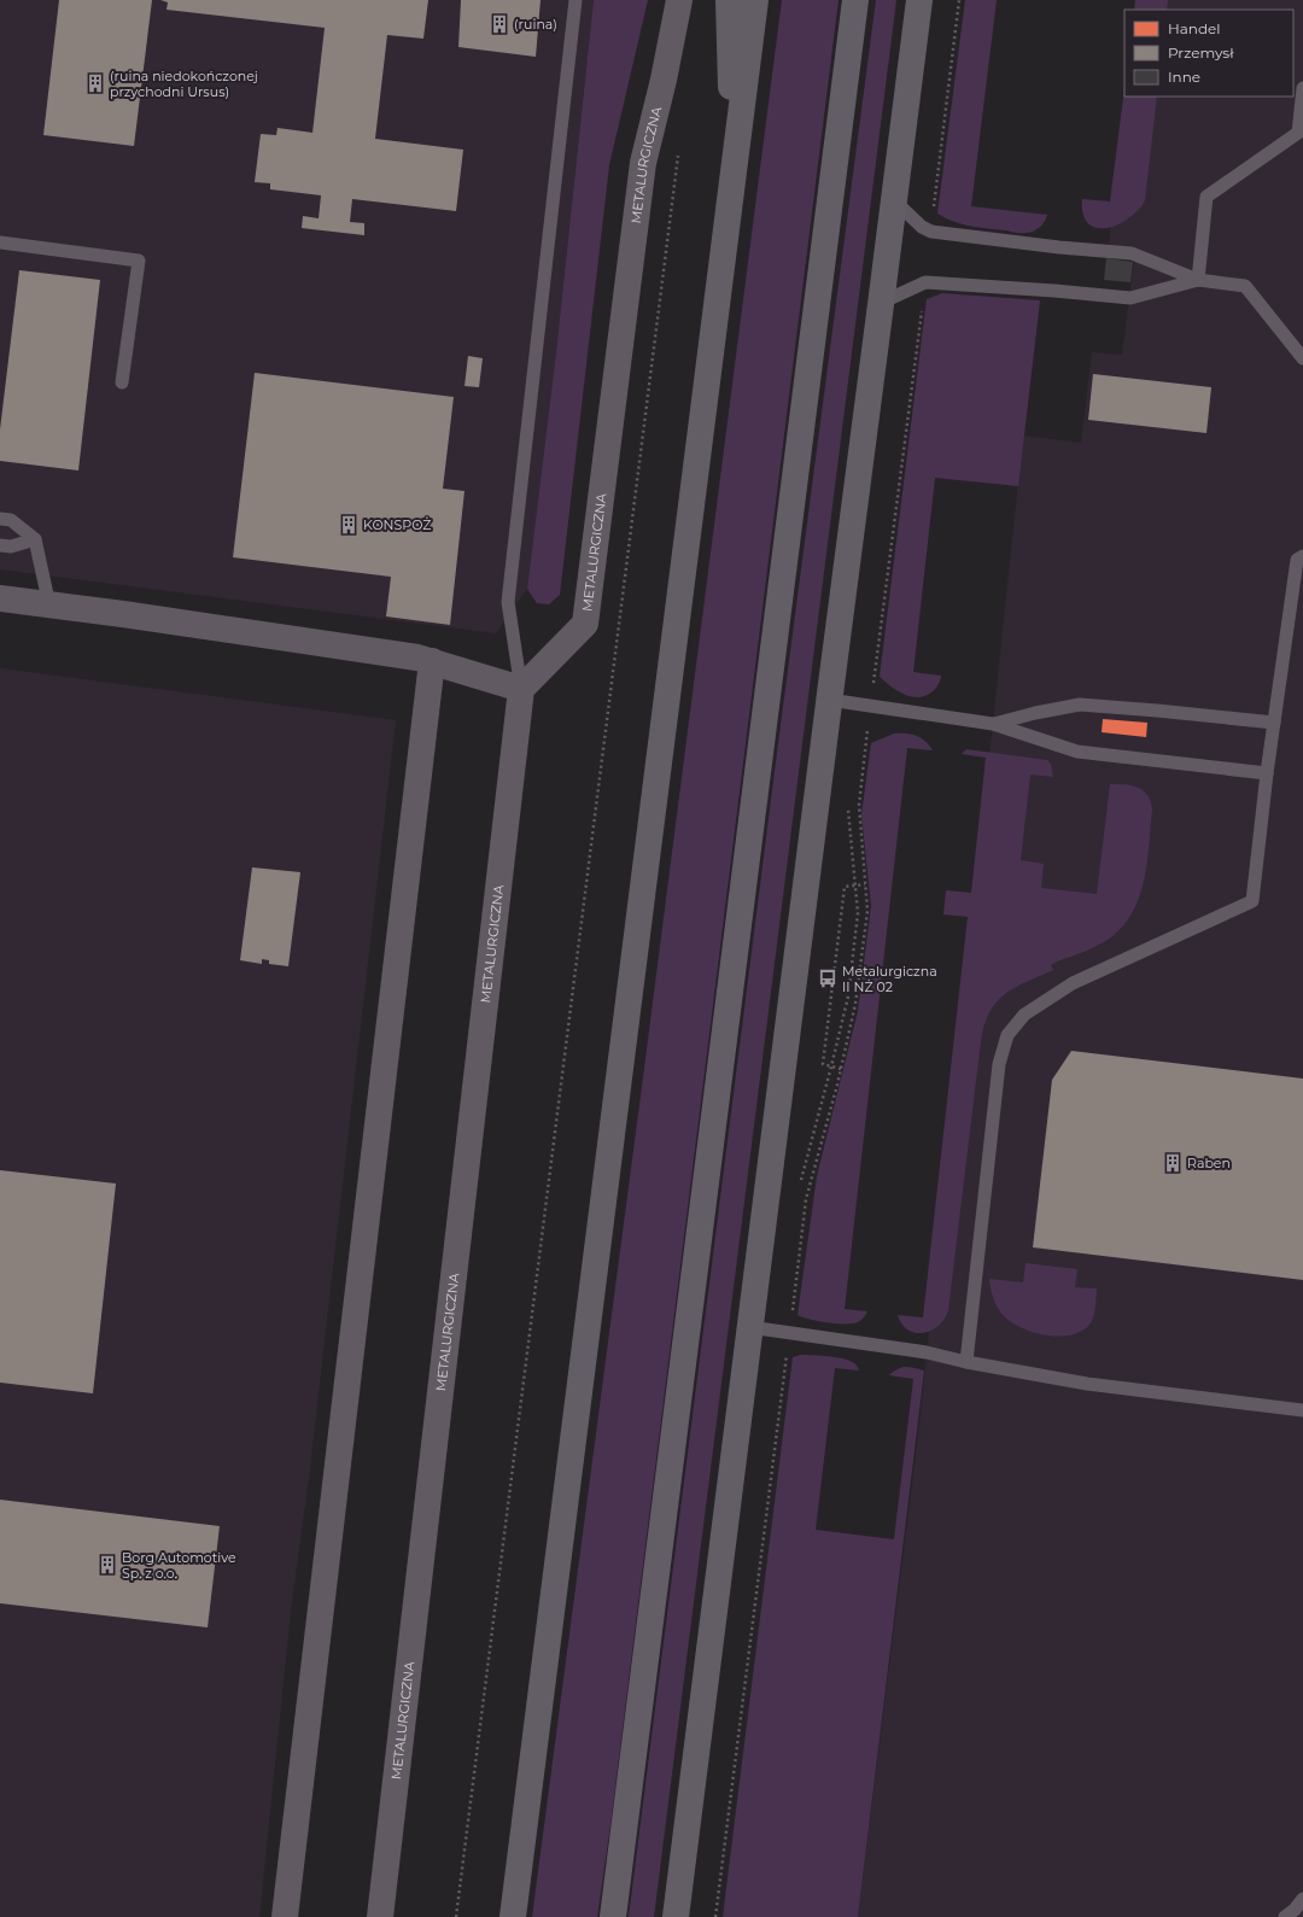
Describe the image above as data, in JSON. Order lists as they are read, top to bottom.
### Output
{
  "streets": {
    "street": ["METALURGICZNA"]
  },
  "places": {
    "building": [
      "(ruina)",
      "(ruina niedokończonej przychodni Ursus)",
      "KONSPOŻ",
      "Raben",
      "Borg Automotive Sp. z o.o."
    ],
    "bus stop": ["Metalurgiczna II NŻ 02"]
  },
  "legend": ["Handel", "Przemysł", "Inne"]
}
